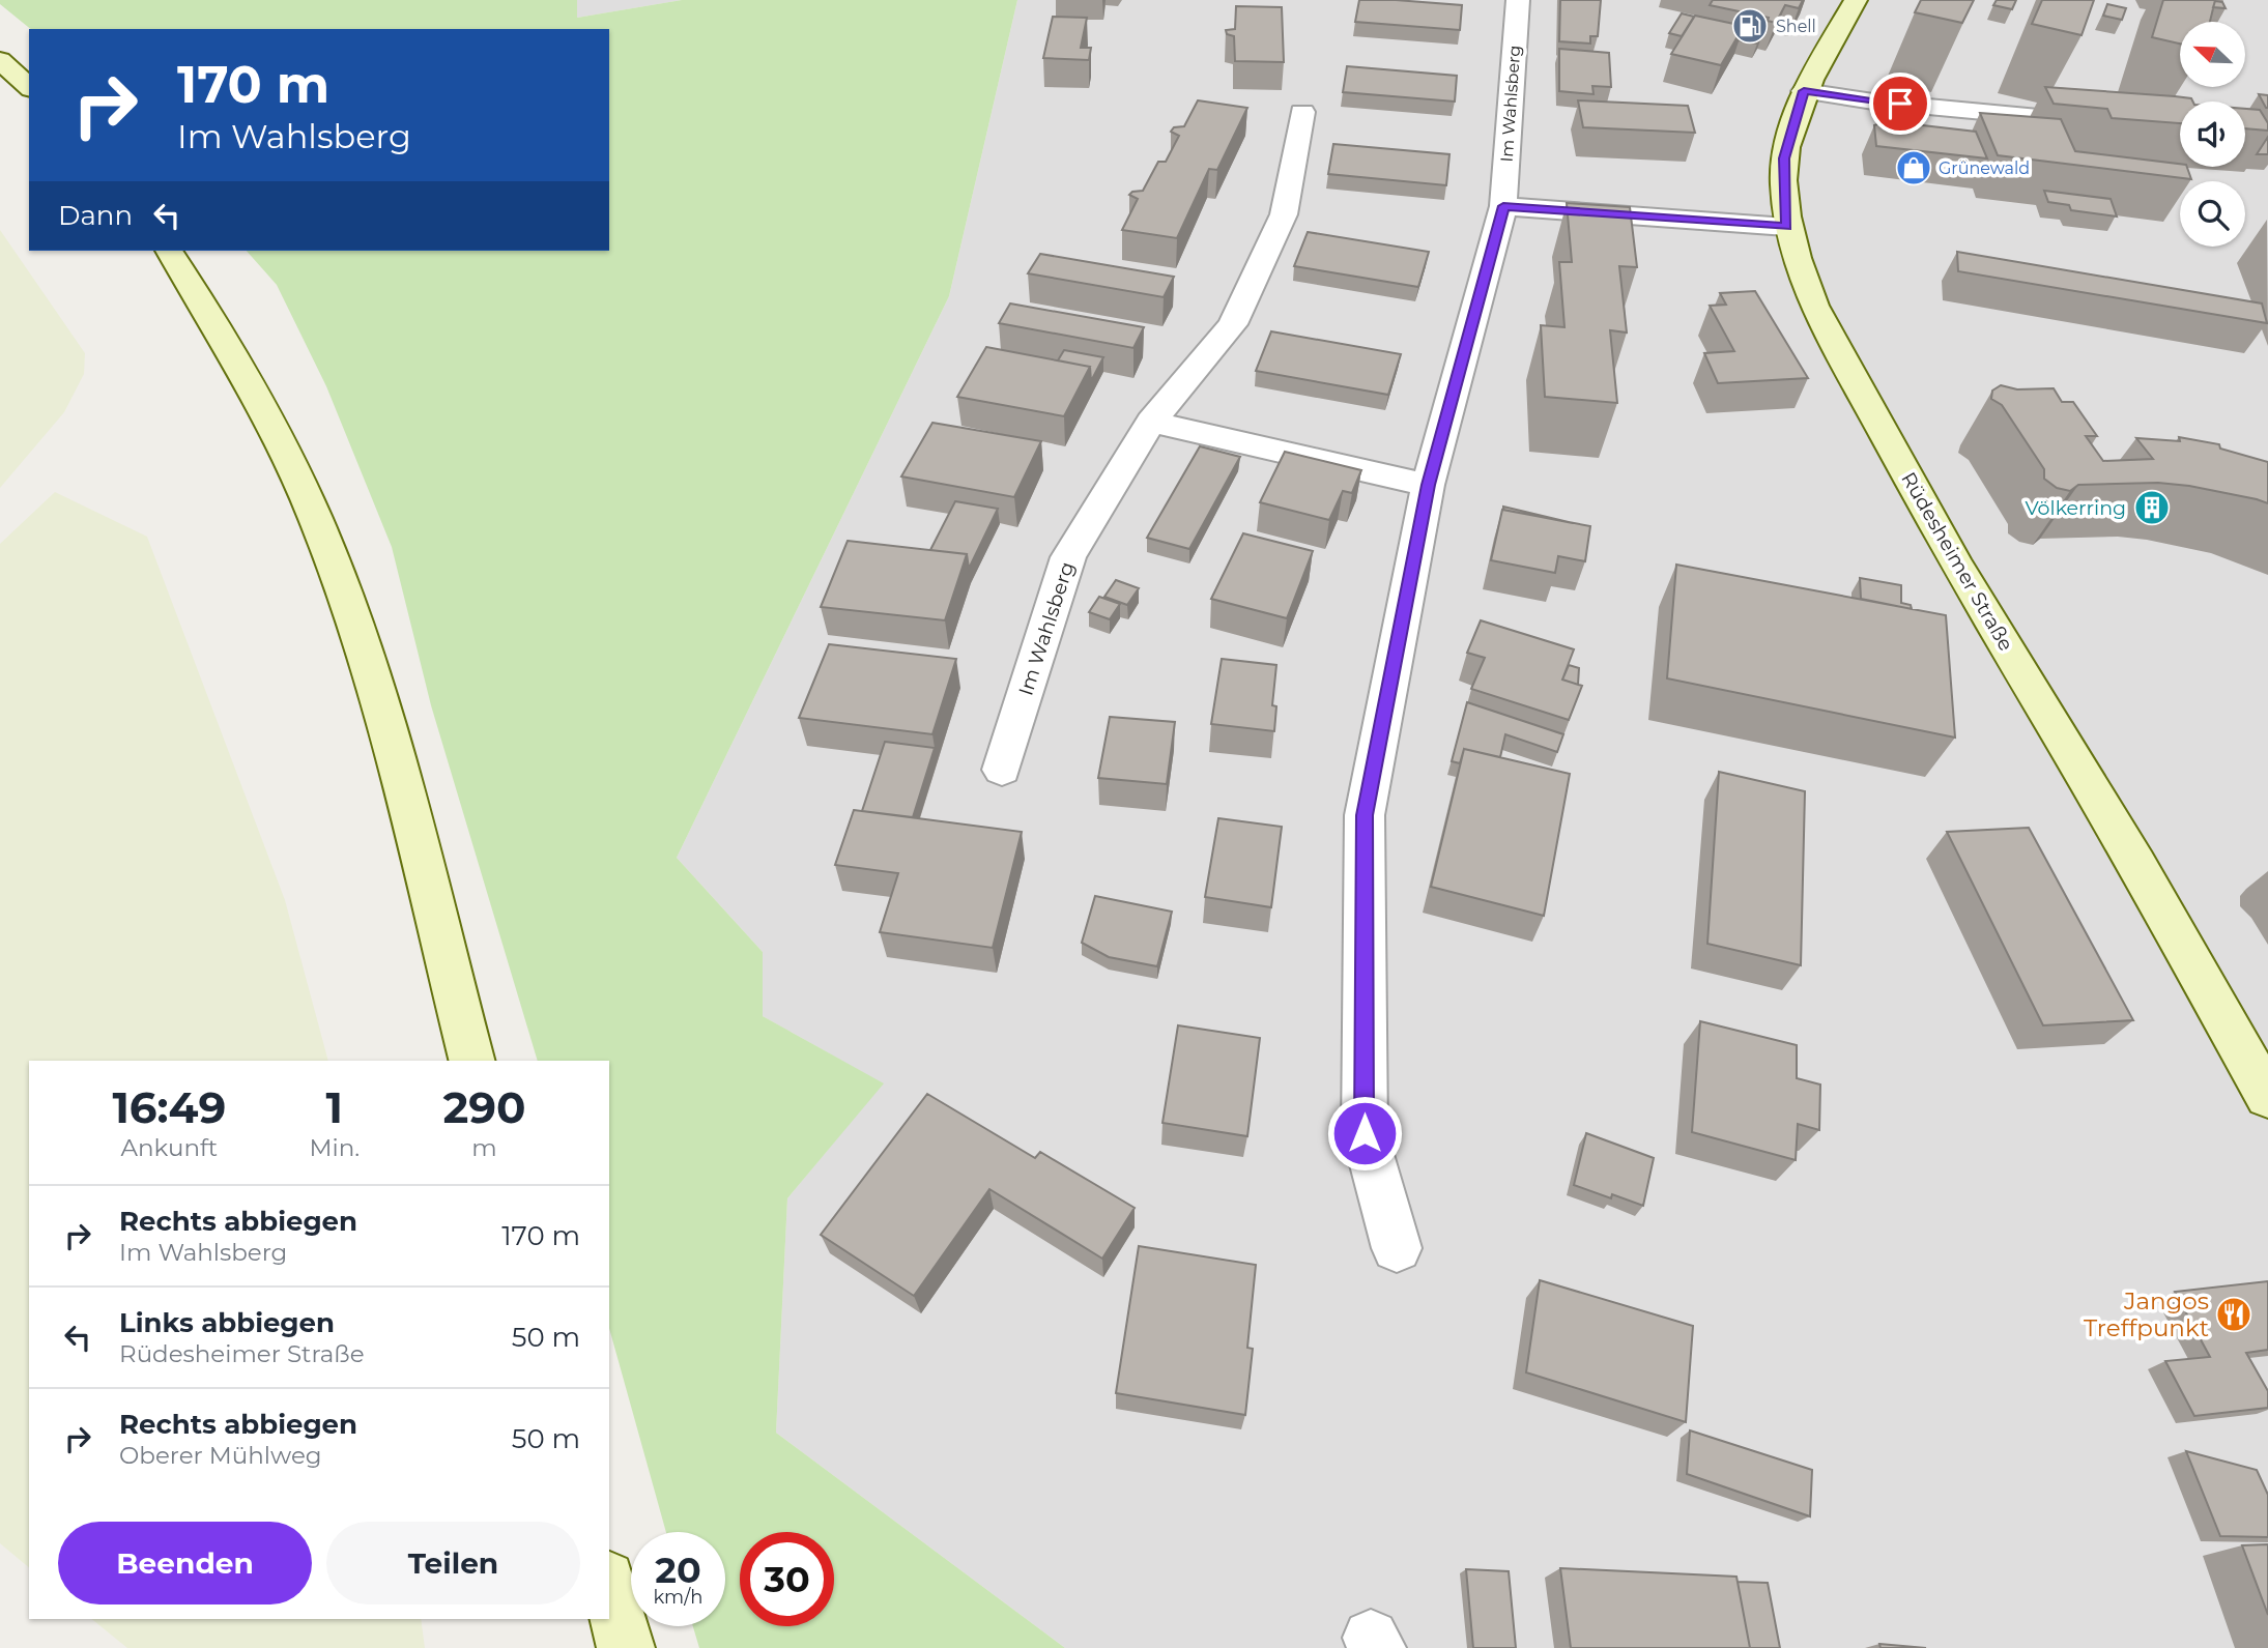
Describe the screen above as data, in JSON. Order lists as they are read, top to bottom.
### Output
{
  "streets": {
    "street": ["Im Wahlsberg", "Rüdesheimer Straße"]
  },
  "places": {
    "fuel station": ["Shell"],
    "shop": ["Grünewald"],
    "building": ["Völkerring"],
    "restaurant": ["Jangos Treffpunkt"]
  },
  "north": "top left",
  "page": {
    "turn": ["170 m", "Im Wahlsberg"],
    "then": "Dann",
    "eta": [
      "16:49",
      "Ankunft",
      "1",
      "Min.",
      "290",
      "m"
    ],
    "list": [
      {
        "name": "Rechts abbiegen",
        "note": "Im Wahlsberg",
        "value": "170 m"
      },
      {
        "name": "Links abbiegen",
        "note": "Rüdesheimer Straße",
        "value": "50 m"
      },
      {
        "name": "Rechts abbiegen",
        "note": "Oberer Mühlweg",
        "value": "50 m"
      }
    ],
    "buttons": ["Beenden", "Teilen"],
    "speed": "20 km/h",
    "limit": "30"
  }
}
